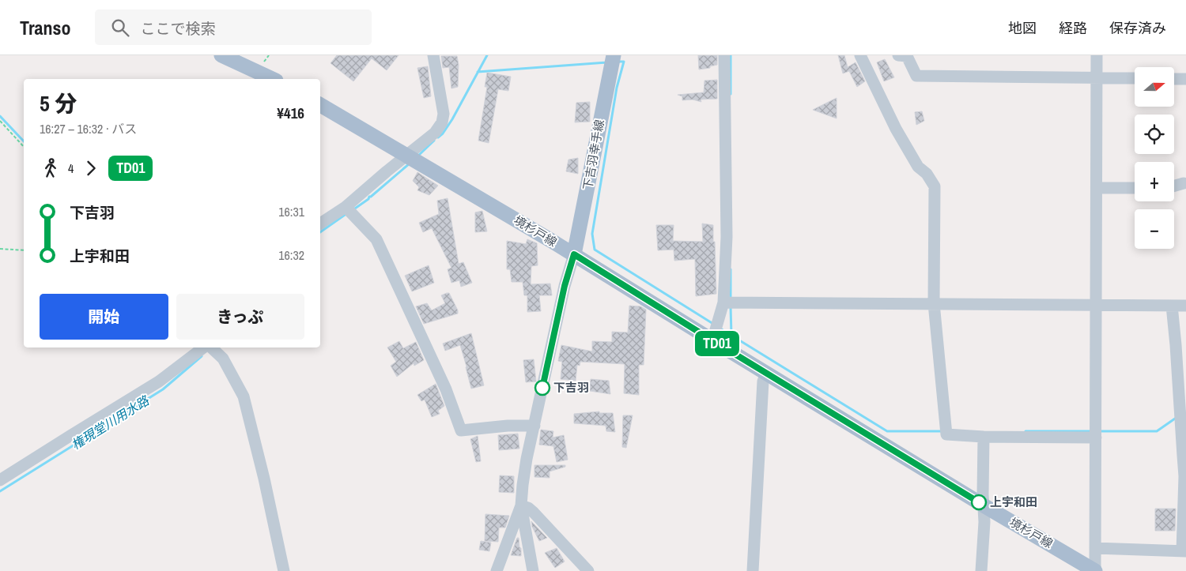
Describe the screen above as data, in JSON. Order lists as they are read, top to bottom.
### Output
{
  "streets": {
    "main road": ["下吉羽幸手線", "境杉戸線"]
  },
  "crossings": [
    ["下吉羽幸手線", "境杉戸線"]
  ],
  "water": ["権現堂川用水路"],
  "places": ["下吉羽", "上宇和田"],
  "lines": ["bus line TD01"],
  "north": "right",
  "page": {
    "header": "Transo",
    "search": "ここで検索",
    "nav": ["地図", "経路", "保存済み"],
    "on_map": "TD01",
    "map_buttons": ["+", "−"],
    "heading": ["5 分", "16:27 – 16:32 · バス", "¥416"],
    "legs": ["4", "TD01"],
    "list": [
      {
        "name": "下吉羽",
        "value": "16:31"
      },
      {
        "name": "上宇和田",
        "value": "16:32"
      }
    ],
    "buttons": ["開始", "きっぷ"]
  }
}
